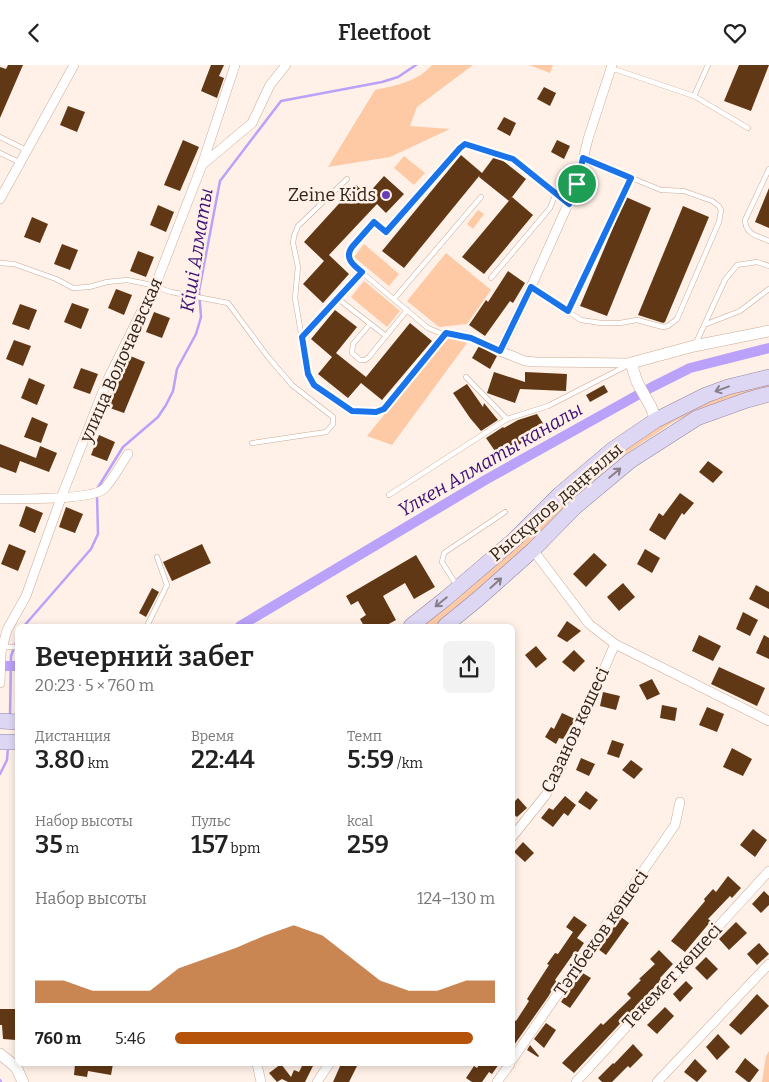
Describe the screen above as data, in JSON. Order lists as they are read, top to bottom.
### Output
{
  "streets": {
    "main road": ["Рысқұлов даңғылы"],
    "street": [
      "улица Волочаевская",
      "Сазанов көшесі",
      "Тәтібеков көшесі",
      "Текемет көшесі"
    ]
  },
  "water": ["Кіші Алматы", "Үлкен Алматы каналы"],
  "places": ["Zeine Kids"],
  "page": {
    "header": "Fleetfoot",
    "heading": ["Вечерний забег", "20:23 · 5 × 760 m"],
    "stats": [
      ["Дистанция", "3.80 km"],
      ["Время", "22:44"],
      ["Темп", "5:59 /km"],
      ["Набор высоты", "35 m"],
      ["Пульс", "157 bpm"],
      ["kcal", "259"]
    ],
    "chart": ["Набор высоты", "124–130 m"],
    "list": [
      {
        "name": "760 m",
        "note": "5:46"
      }
    ]
  }
}
